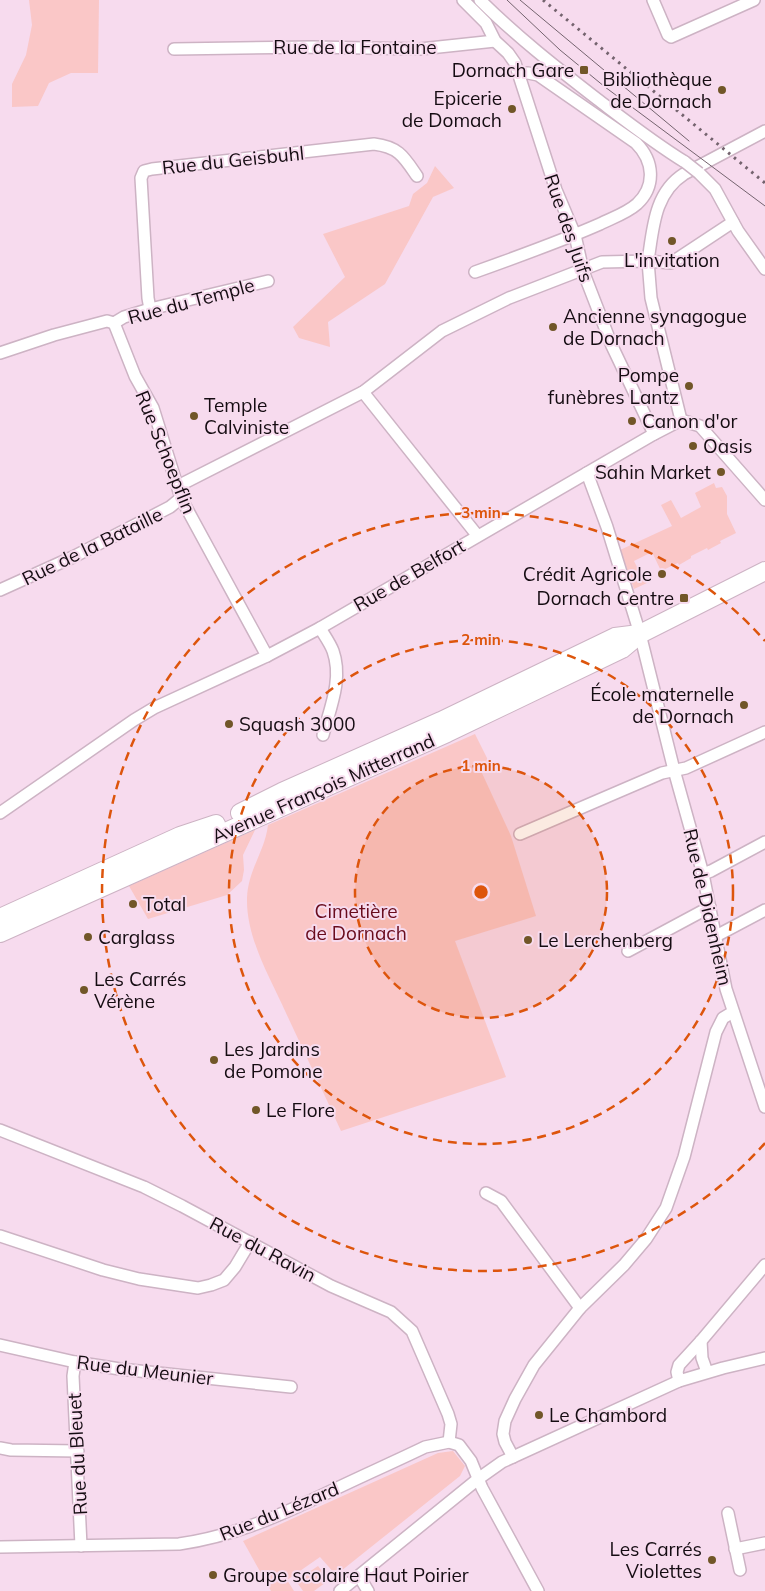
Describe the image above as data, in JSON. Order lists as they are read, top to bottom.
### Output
{
  "streets": {
    "main road": ["Avenue François Mitterrand"],
    "street": [
      "Rue de la Fontaine",
      "Rue du Geisbuhl",
      "Rue des Juifs",
      "Rue du Temple",
      "Rue Schoepflin",
      "Rue de la Bataille",
      "Rue de Belfort",
      "Rue de Didenheim",
      "Rue du Ravin",
      "Rue du Meunier",
      "Rue du Bleuet",
      "Rue du Lézard"
    ]
  },
  "crossings": [
    ["Rue du Geisbuhl", "Rue du Temple"],
    ["Rue des Juifs", "Rue de Belfort"],
    ["Rue du Temple", "Rue Schoepflin"],
    ["Rue Schoepflin", "Rue de la Bataille"],
    ["Rue Schoepflin", "Rue de Belfort"],
    ["Rue de Belfort", "Rue de Didenheim"],
    ["Avenue François Mitterrand", "Rue de Didenheim"],
    ["Rue du Ravin", "Rue du Lézard"],
    ["Rue du Meunier", "Rue du Bleuet"],
    ["Rue du Bleuet", "Rue du Lézard"]
  ],
  "parks": ["Cimetière de Dornach"],
  "places": {
    "transit": ["Dornach Gare", "Dornach Centre"],
    "other": [
      "Bibliothèque de Dornach",
      "Epicerie de Domach",
      "L'invitation",
      "Ancienne synagogue de Dornach",
      "Pompe funèbres Lantz",
      "Temple Calviniste",
      "Canon d'or",
      "Oasis",
      "Sahin Market",
      "Crédit Agricole",
      "École maternelle de Dornach",
      "Squash 3000",
      "Total",
      "Carglass",
      "Le Lerchenberg",
      "Les Carrés Vérène",
      "Les Jardins de Pomone",
      "Le Flore",
      "Le Chambord",
      "Les Carrés Violettes",
      "Groupe scolaire Haut Poirier"
    ]
  },
  "rings": ["3 min", "2 min", "1 min"]
}
